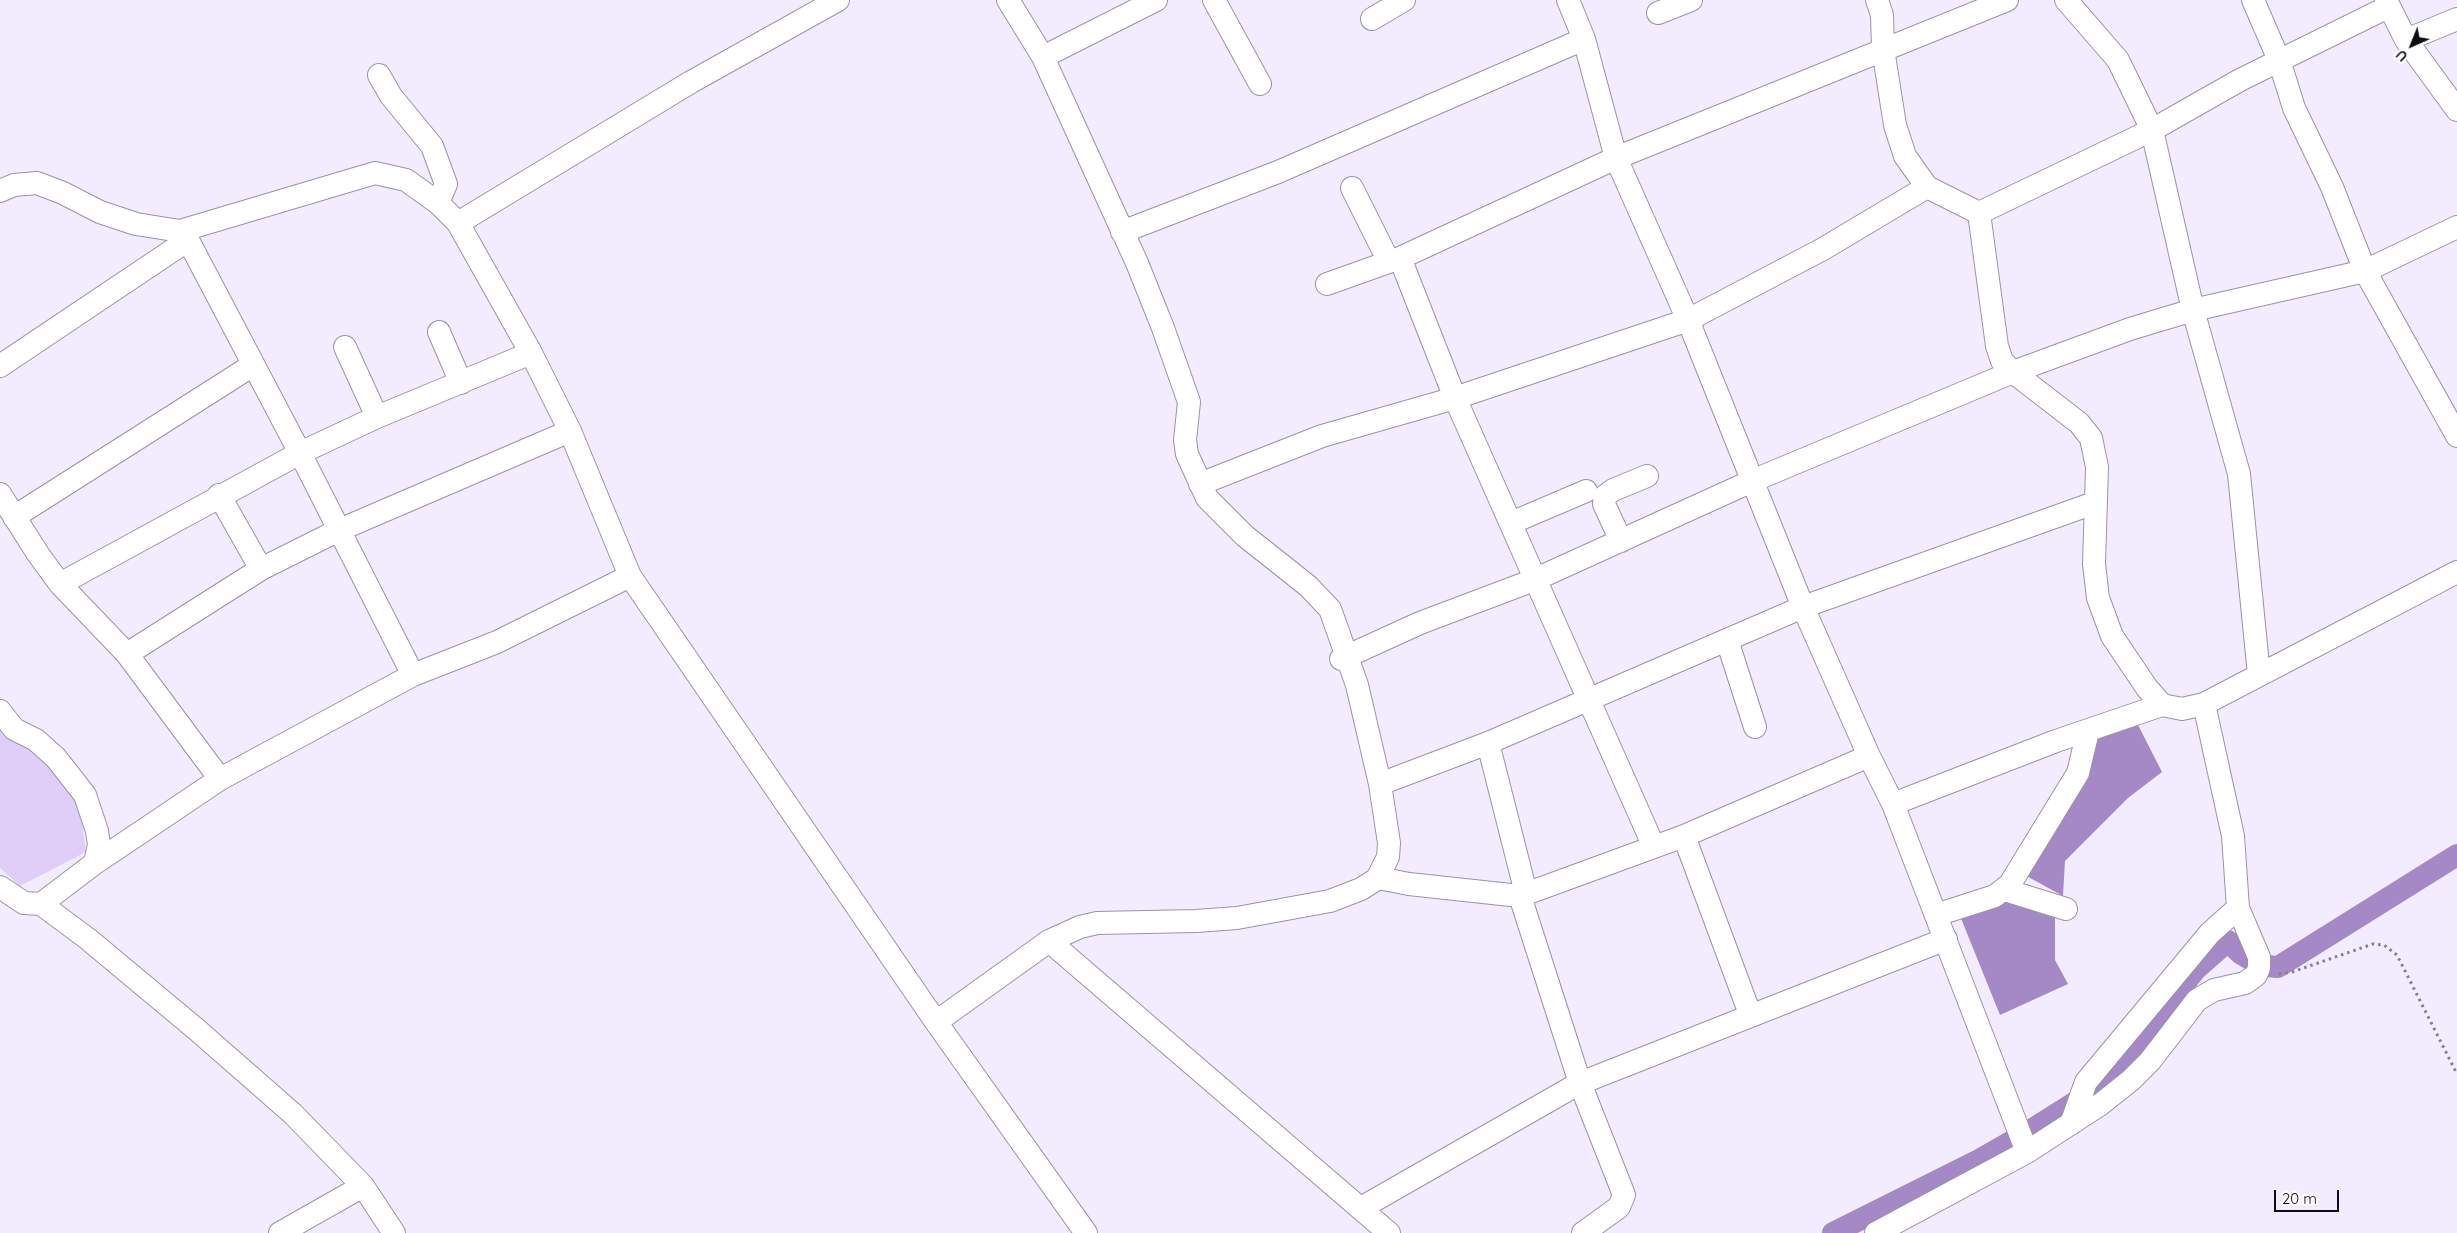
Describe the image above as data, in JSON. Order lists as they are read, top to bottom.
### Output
{
  "scale_bar": "20 m",
  "north": "bottom left"
}
